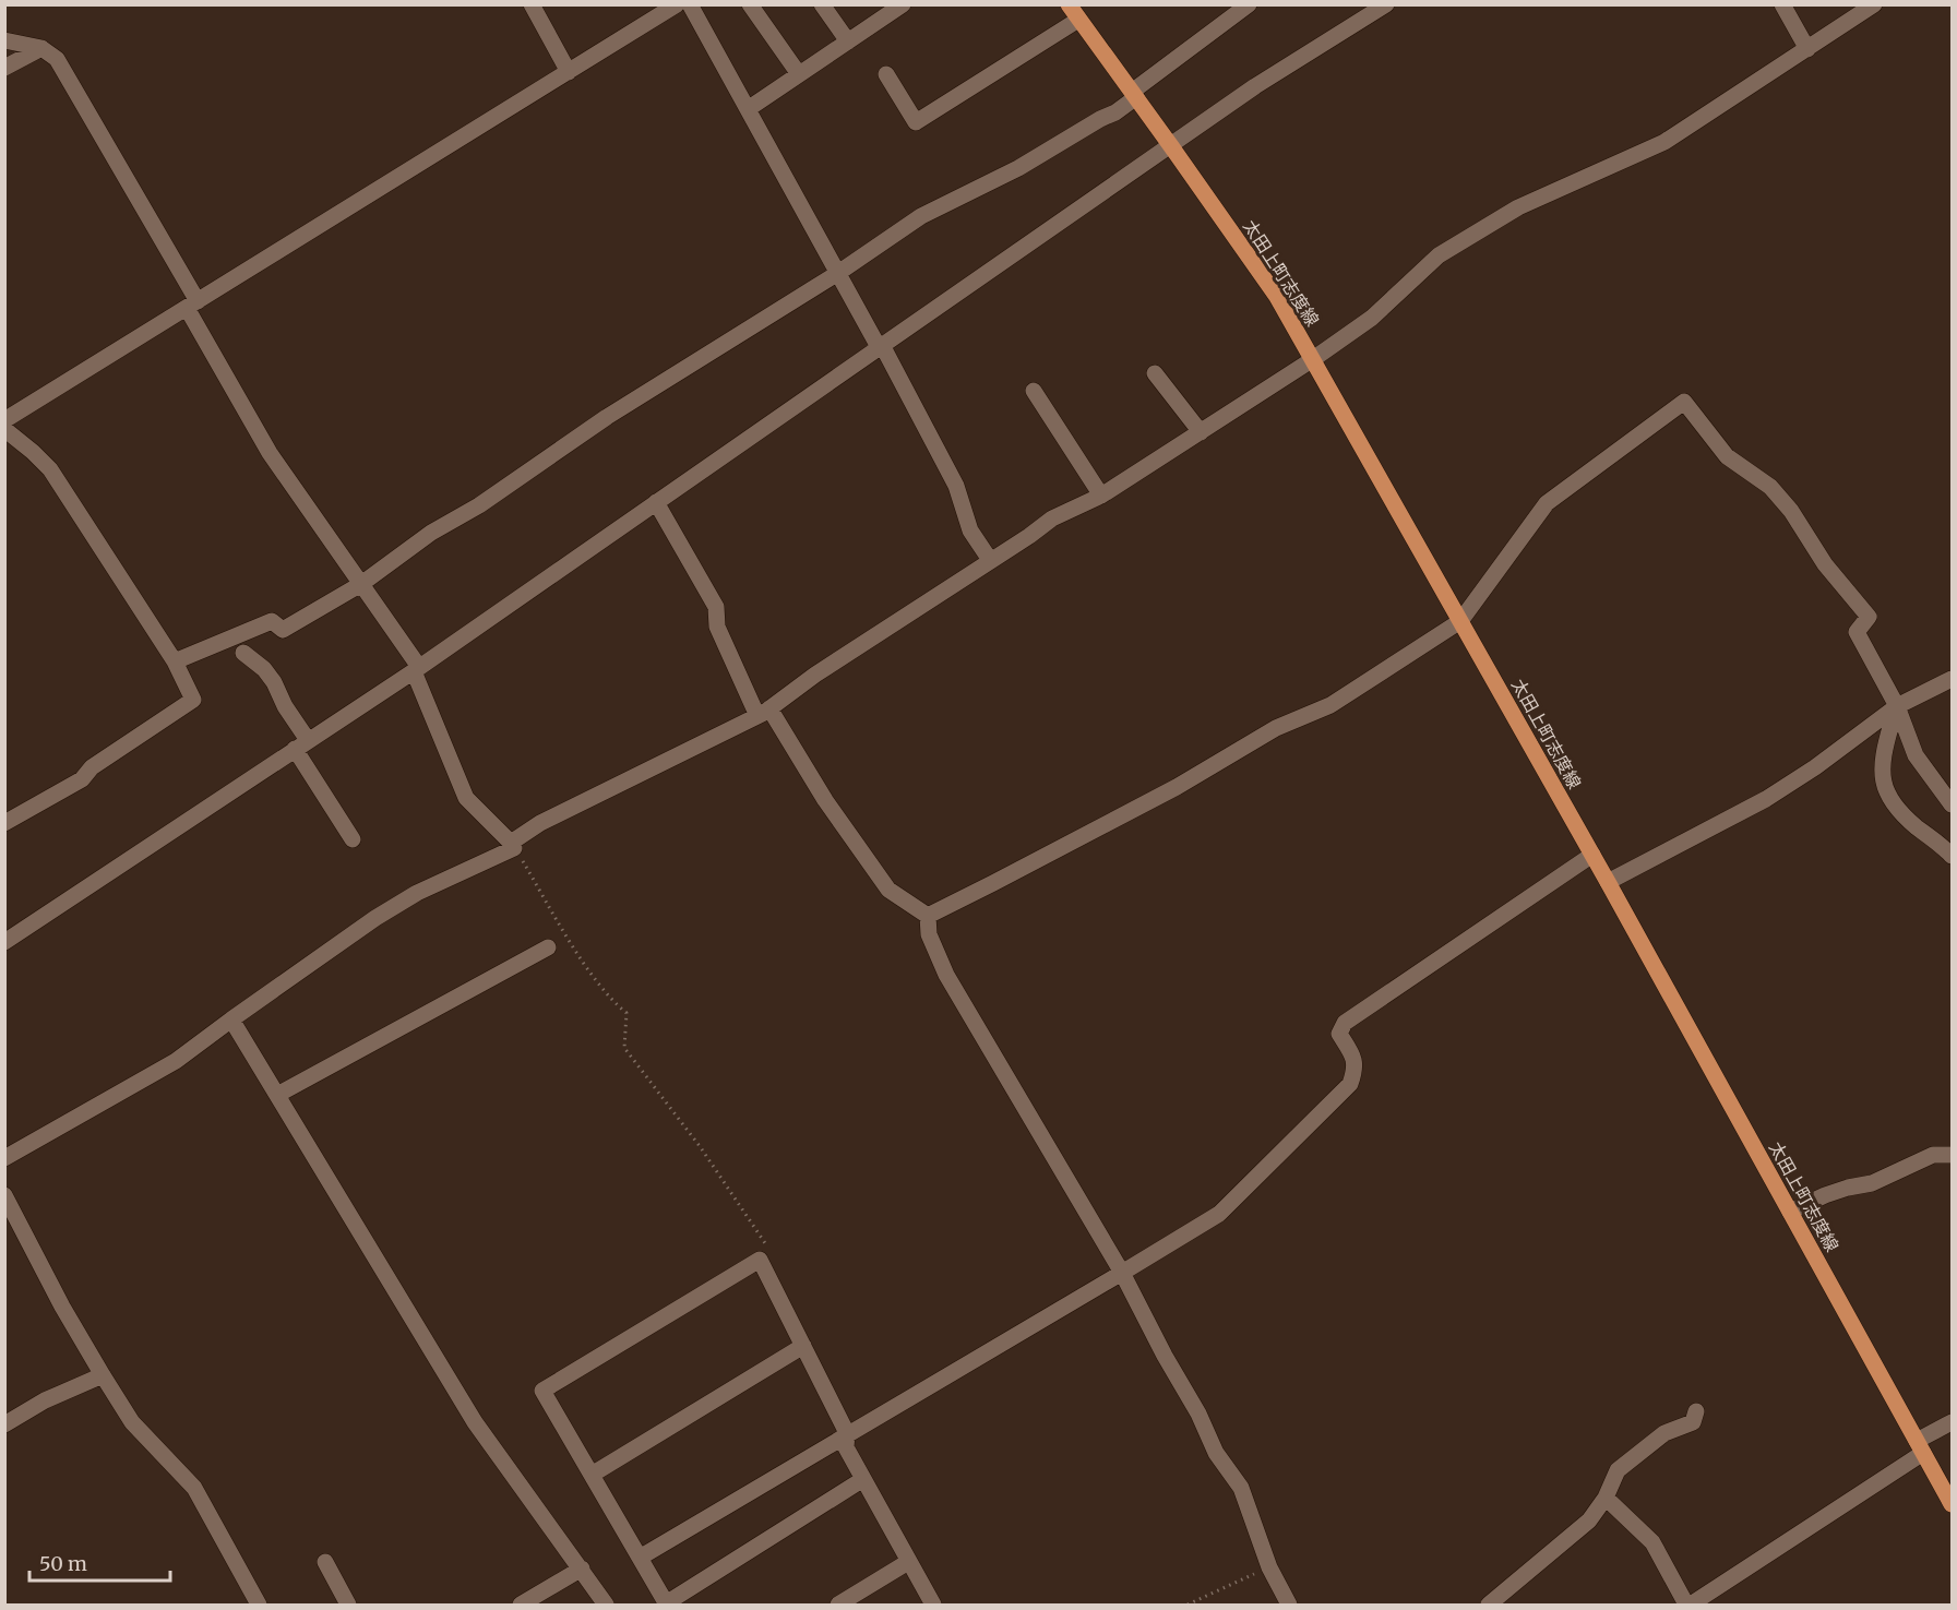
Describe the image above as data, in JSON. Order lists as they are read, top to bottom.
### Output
{
  "streets": {
    "main road": ["太田上町志度線"]
  },
  "scale_bar": "50 m"
}
